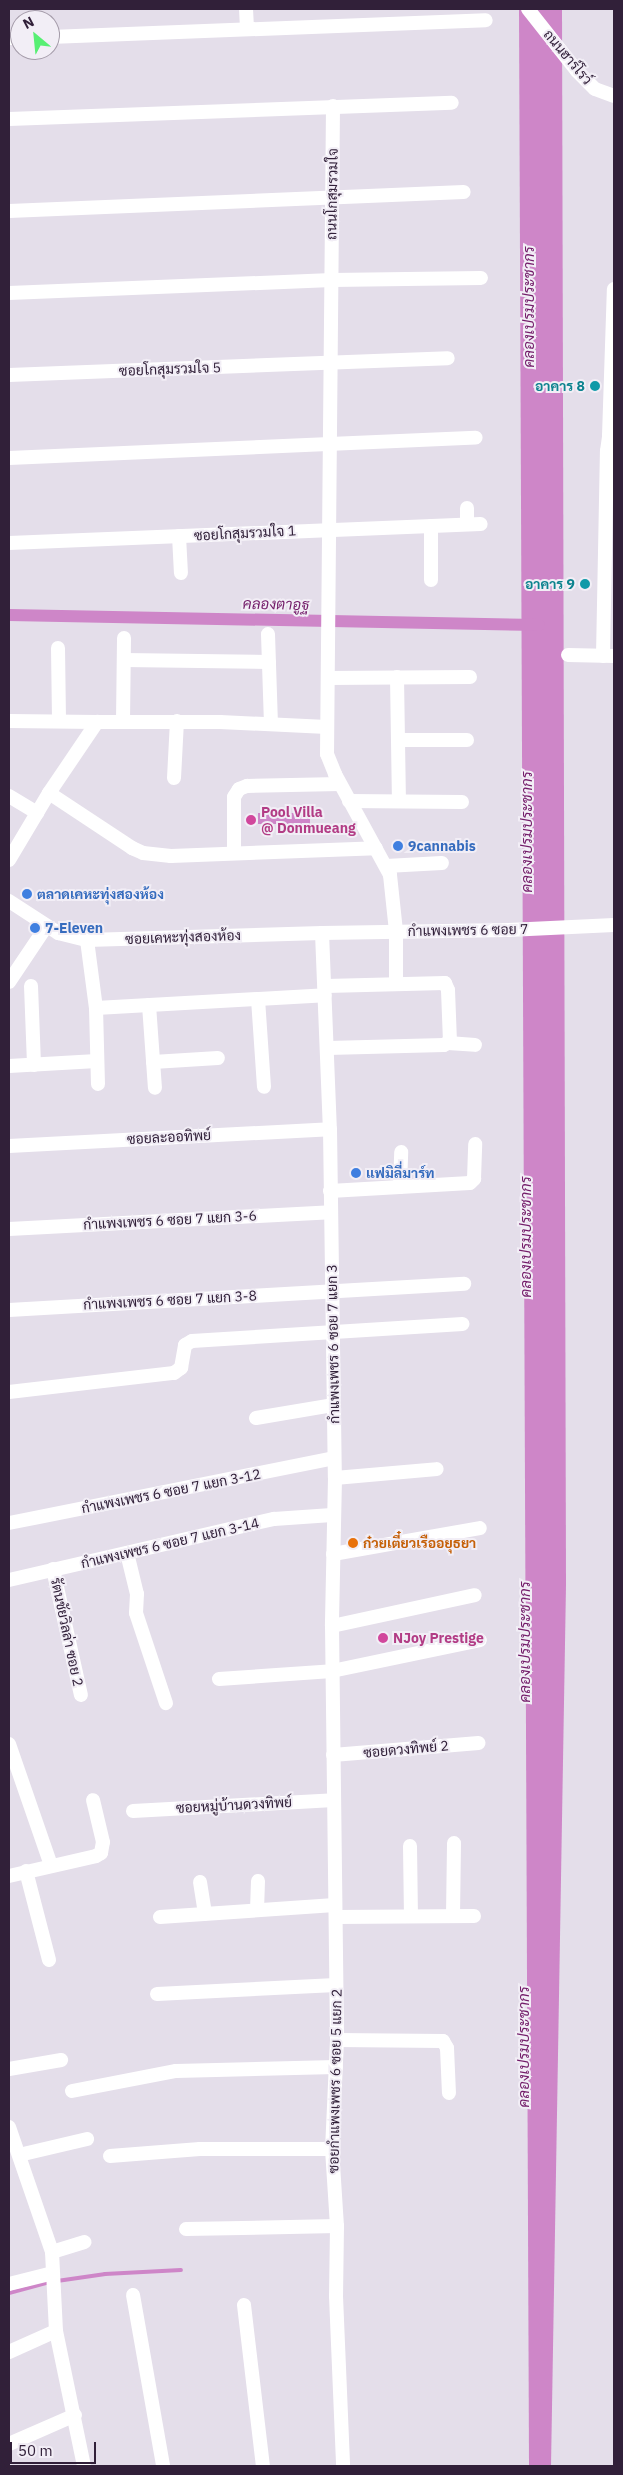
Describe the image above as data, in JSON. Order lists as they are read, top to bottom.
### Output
{
  "streets": {
    "street": [
      "ถนนฮาร์โรว์",
      "ถนนโกสุมรวมใจ",
      "ซอยโกสุมรวมใจ 5",
      "ซอยโกสุมรวมใจ 1",
      "กำแพงเพชร 6 ซอย 7",
      "ซอยเคหะทุ่งสองห้อง",
      "ซอยละออทิพย์",
      "กำแพงเพชร 6 ซอย 7 แยก 3-6",
      "กำแพงเพชร 6 ซอย 7 แยก 3-8",
      "กำแพงเพชร 6 ซอย 7 แยก 3",
      "กำแพงเพชร 6 ซอย 7 แยก 3-12",
      "กำแพงเพชร 6 ซอย 7 แยก 3-14",
      "รัตนชัยวิลล่า ซอย 2",
      "ซอยดวงทิพย์ 2",
      "ซอยหมู่บ้านดวงทิพย์",
      "ซอยกำแพงเพชร 6 ซอย 5 แยก 2"
    ]
  },
  "crossings": [
    ["ถนนโกสุมรวมใจ", "ซอยโกสุมรวมใจ 5"],
    ["ถนนโกสุมรวมใจ", "ซอยโกสุมรวมใจ 1"],
    ["ถนนโกสุมรวมใจ", "กำแพงเพชร 6 ซอย 7"],
    ["กำแพงเพชร 6 ซอย 7", "ซอยเคหะทุ่งสองห้อง"],
    ["กำแพงเพชร 6 ซอย 7", "กำแพงเพชร 6 ซอย 7 แยก 3"],
    ["ซอยเคหะทุ่งสองห้อง", "กำแพงเพชร 6 ซอย 7 แยก 3"],
    ["ซอยละออทิพย์", "กำแพงเพชร 6 ซอย 7 แยก 3"],
    ["กำแพงเพชร 6 ซอย 7 แยก 3-6", "กำแพงเพชร 6 ซอย 7 แยก 3"],
    ["กำแพงเพชร 6 ซอย 7 แยก 3-8", "กำแพงเพชร 6 ซอย 7 แยก 3"],
    ["กำแพงเพชร 6 ซอย 7 แยก 3", "กำแพงเพชร 6 ซอย 7 แยก 3-12"],
    ["กำแพงเพชร 6 ซอย 7 แยก 3", "กำแพงเพชร 6 ซอย 7 แยก 3-14"],
    ["กำแพงเพชร 6 ซอย 7 แยก 3", "ซอยดวงทิพย์ 2"],
    ["กำแพงเพชร 6 ซอย 7 แยก 3", "ซอยกำแพงเพชร 6 ซอย 5 แยก 2"],
    ["กำแพงเพชร 6 ซอย 7 แยก 3-14", "รัตนชัยวิลล่า ซอย 2"],
    ["ซอยดวงทิพย์ 2", "ซอยกำแพงเพชร 6 ซอย 5 แยก 2"],
    ["ซอยหมู่บ้านดวงทิพย์", "ซอยกำแพงเพชร 6 ซอย 5 แยก 2"]
  ],
  "water": ["คลองเปรมประชากร", "คลองตาอูฐ"],
  "places": [
    "อาคาร 8",
    "อาคาร 9",
    "Pool Villa @ Donmueang",
    "9cannabis",
    "ตลาดเคหะทุ่งสองห้อง",
    "7-Eleven",
    "แฟมิลี่มาร์ท",
    "ก๋วยเตี๋ยวเรืออยุธยา",
    "NJoy Prestige"
  ],
  "scale_bar": "50 m",
  "north": "top left"
}
